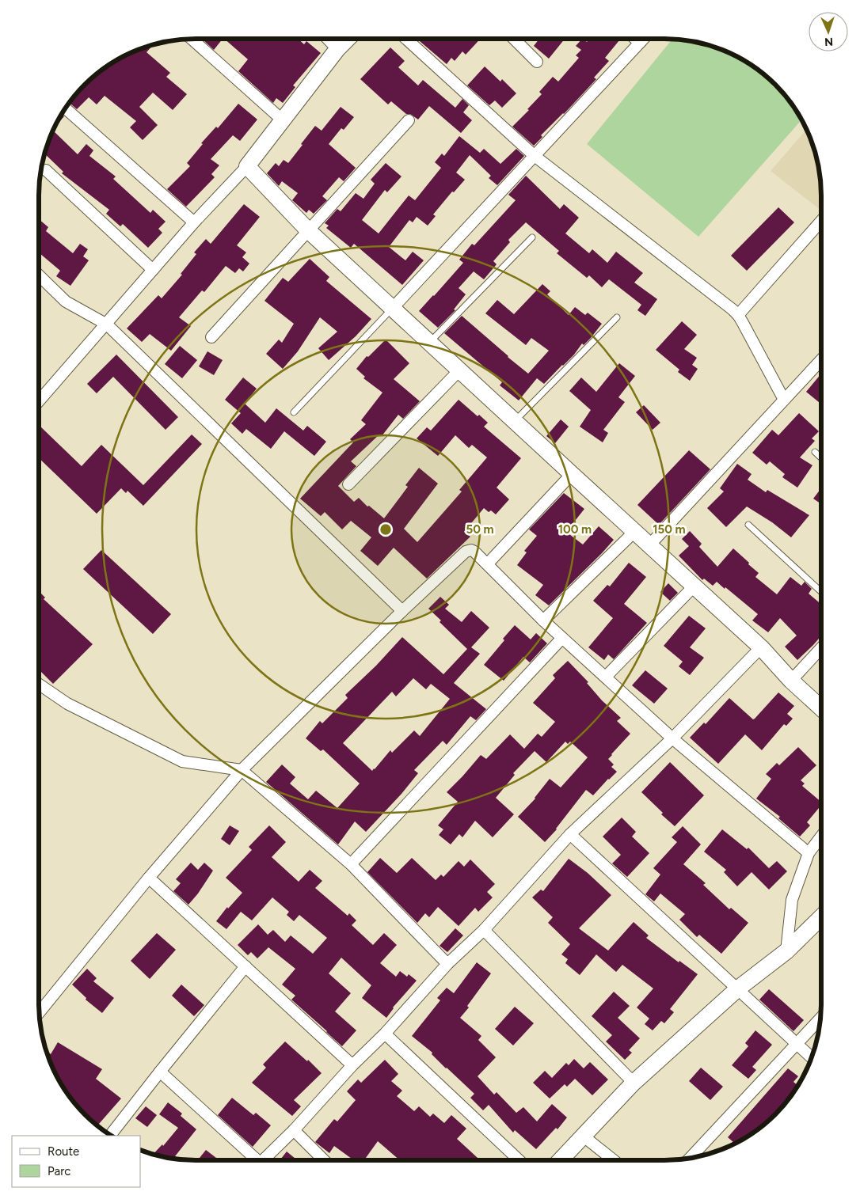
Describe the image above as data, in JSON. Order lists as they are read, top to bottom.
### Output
{
  "legend": ["Route", "Parc"],
  "north": "bottom",
  "rings": ["50 m", "100 m", "150 m"]
}
